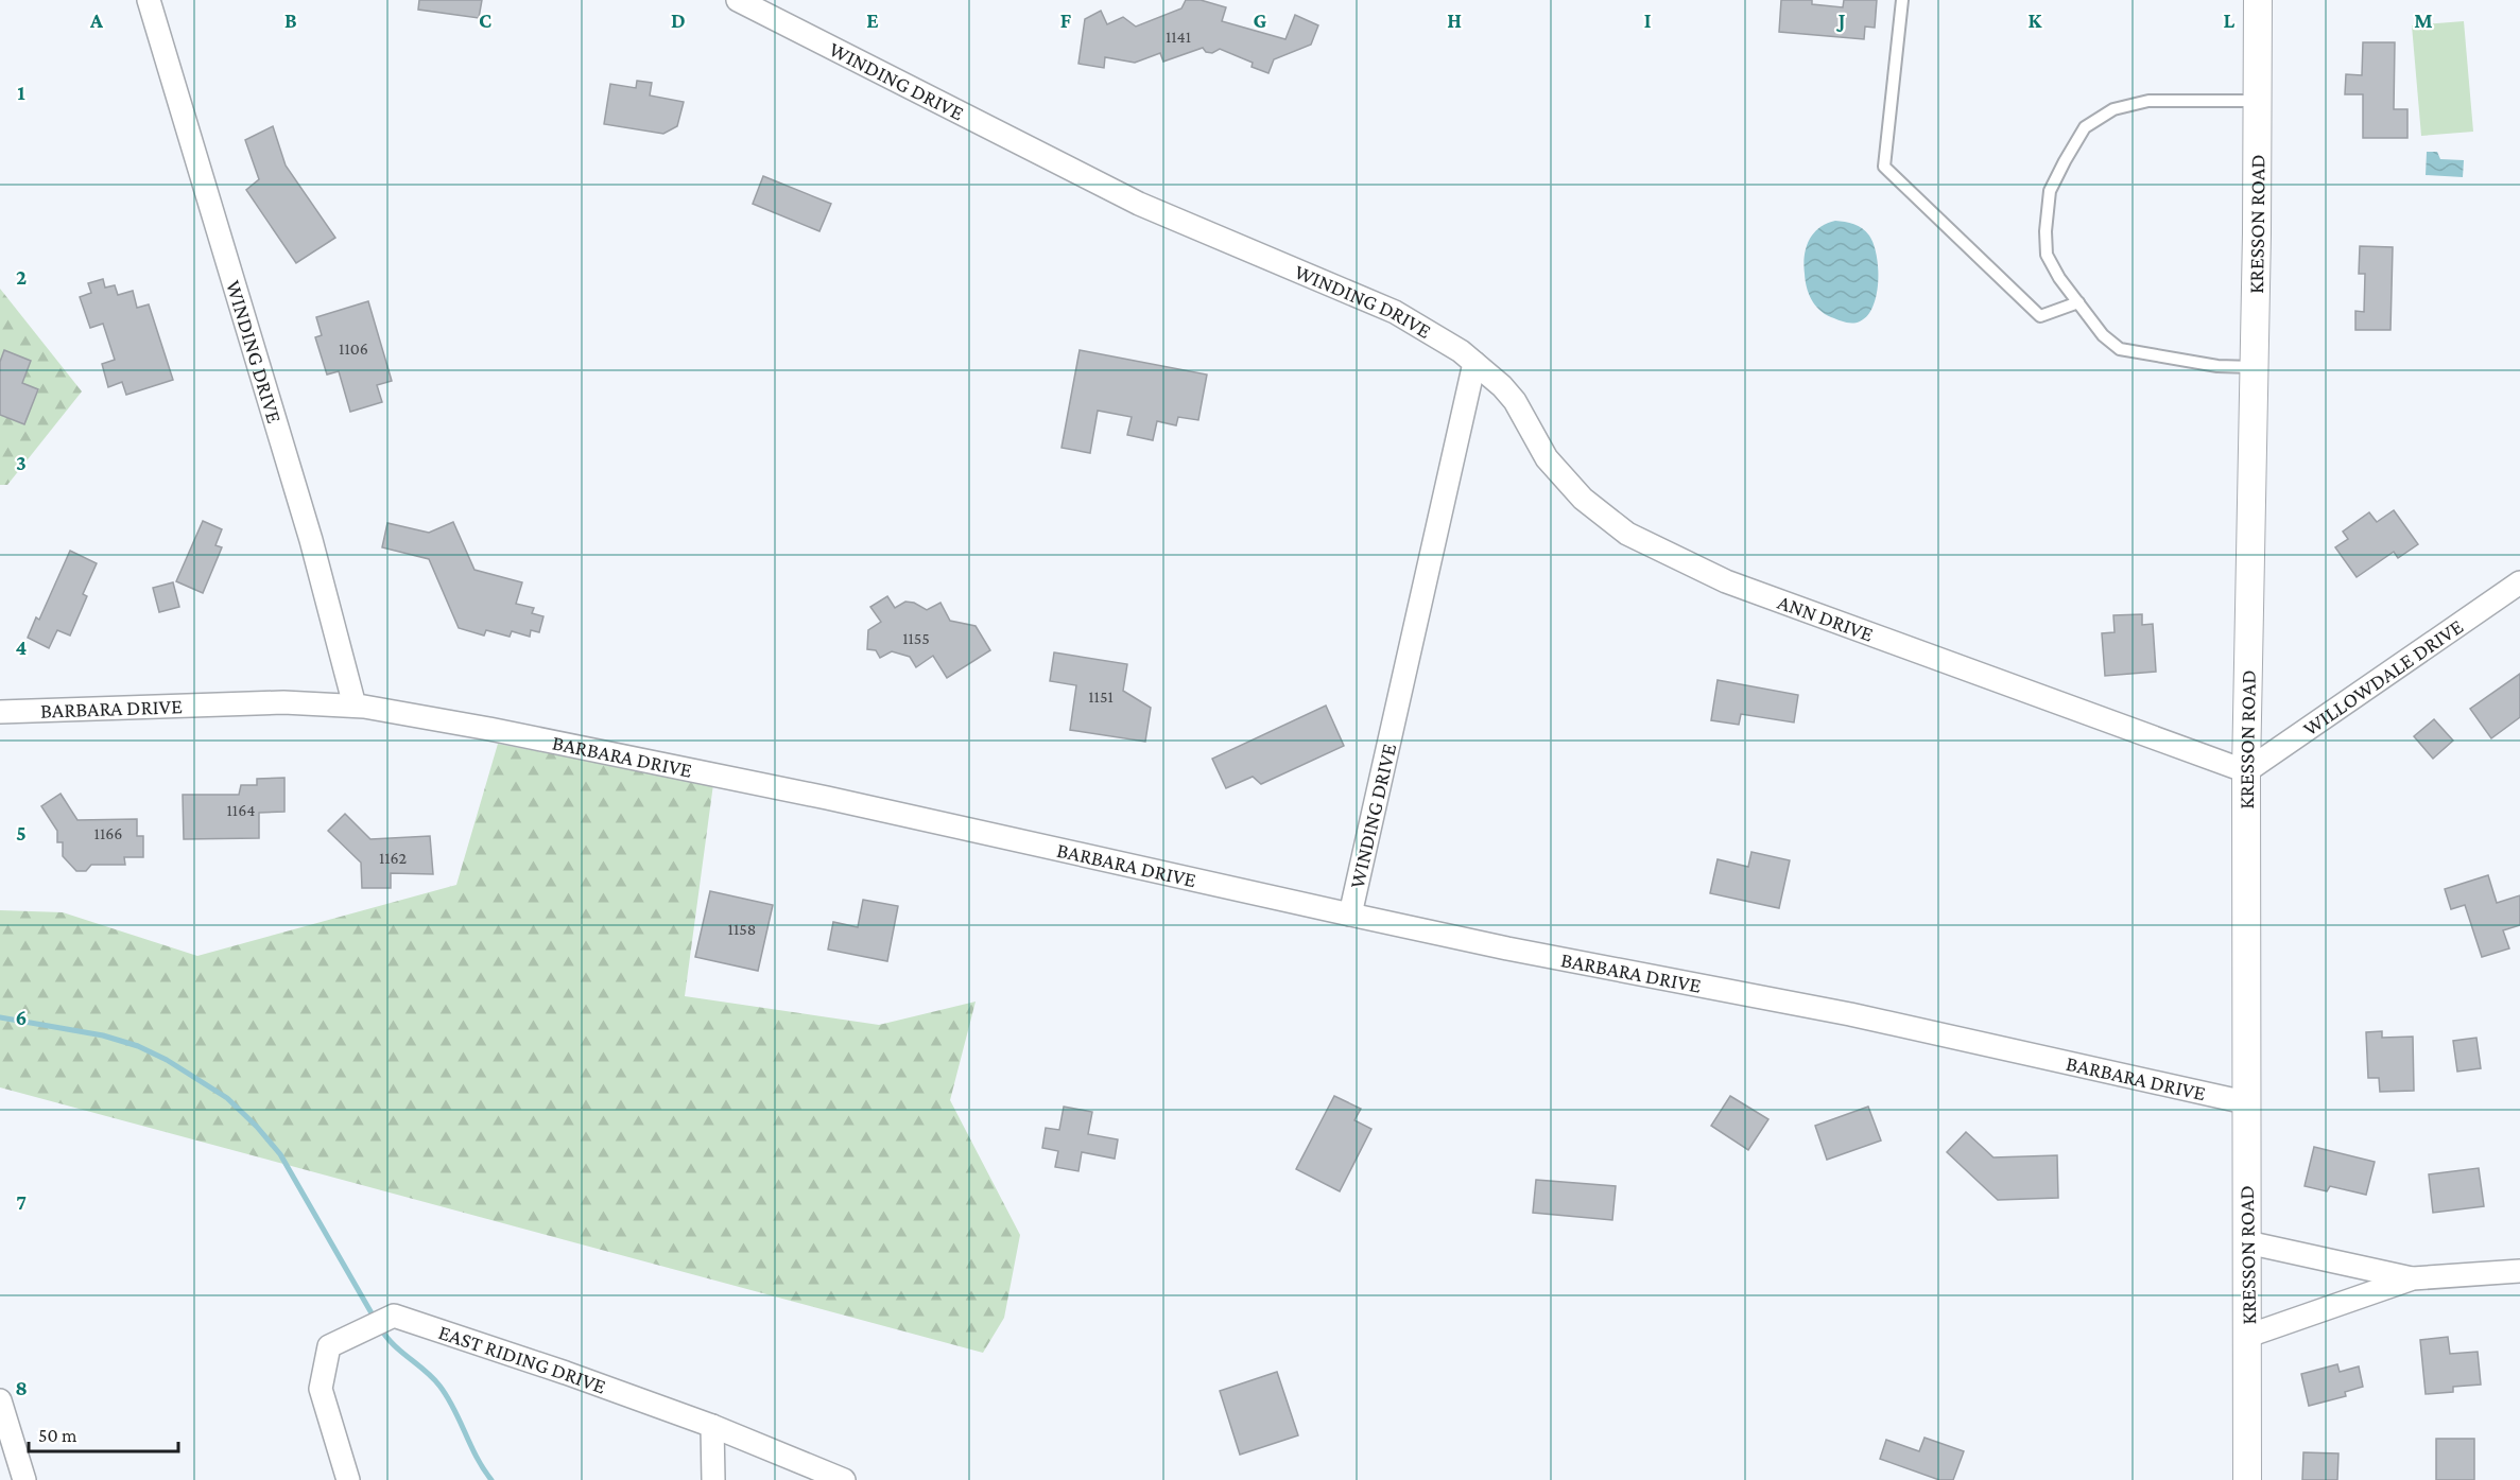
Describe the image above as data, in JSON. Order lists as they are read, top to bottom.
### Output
{
  "streets": {
    "street": [
      "WINDING DRIVE",
      "KRESSON ROAD",
      "ANN DRIVE",
      "WILLOWDALE DRIVE",
      "BARBARA DRIVE",
      "EAST RIDING DRIVE"
    ]
  },
  "crossings": [
    ["WINDING DRIVE", "ANN DRIVE"],
    ["WINDING DRIVE", "BARBARA DRIVE"],
    ["KRESSON ROAD", "ANN DRIVE"],
    ["KRESSON ROAD", "WILLOWDALE DRIVE"],
    ["KRESSON ROAD", "BARBARA DRIVE"],
    ["ANN DRIVE", "WILLOWDALE DRIVE"]
  ],
  "house_numbers": [
    "1141",
    "1106",
    "1155",
    "1151",
    "1164",
    "1166",
    "1162",
    "1158"
  ],
  "scale_bar": "50 m",
  "grid": {
    "columns": [
      "A",
      "B",
      "C",
      "D",
      "E",
      "F",
      "G",
      "H",
      "I",
      "J",
      "K",
      "L",
      "M"
    ],
    "rows": [
      "1",
      "2",
      "3",
      "4",
      "5",
      "6",
      "7",
      "8"
    ]
  }
}
